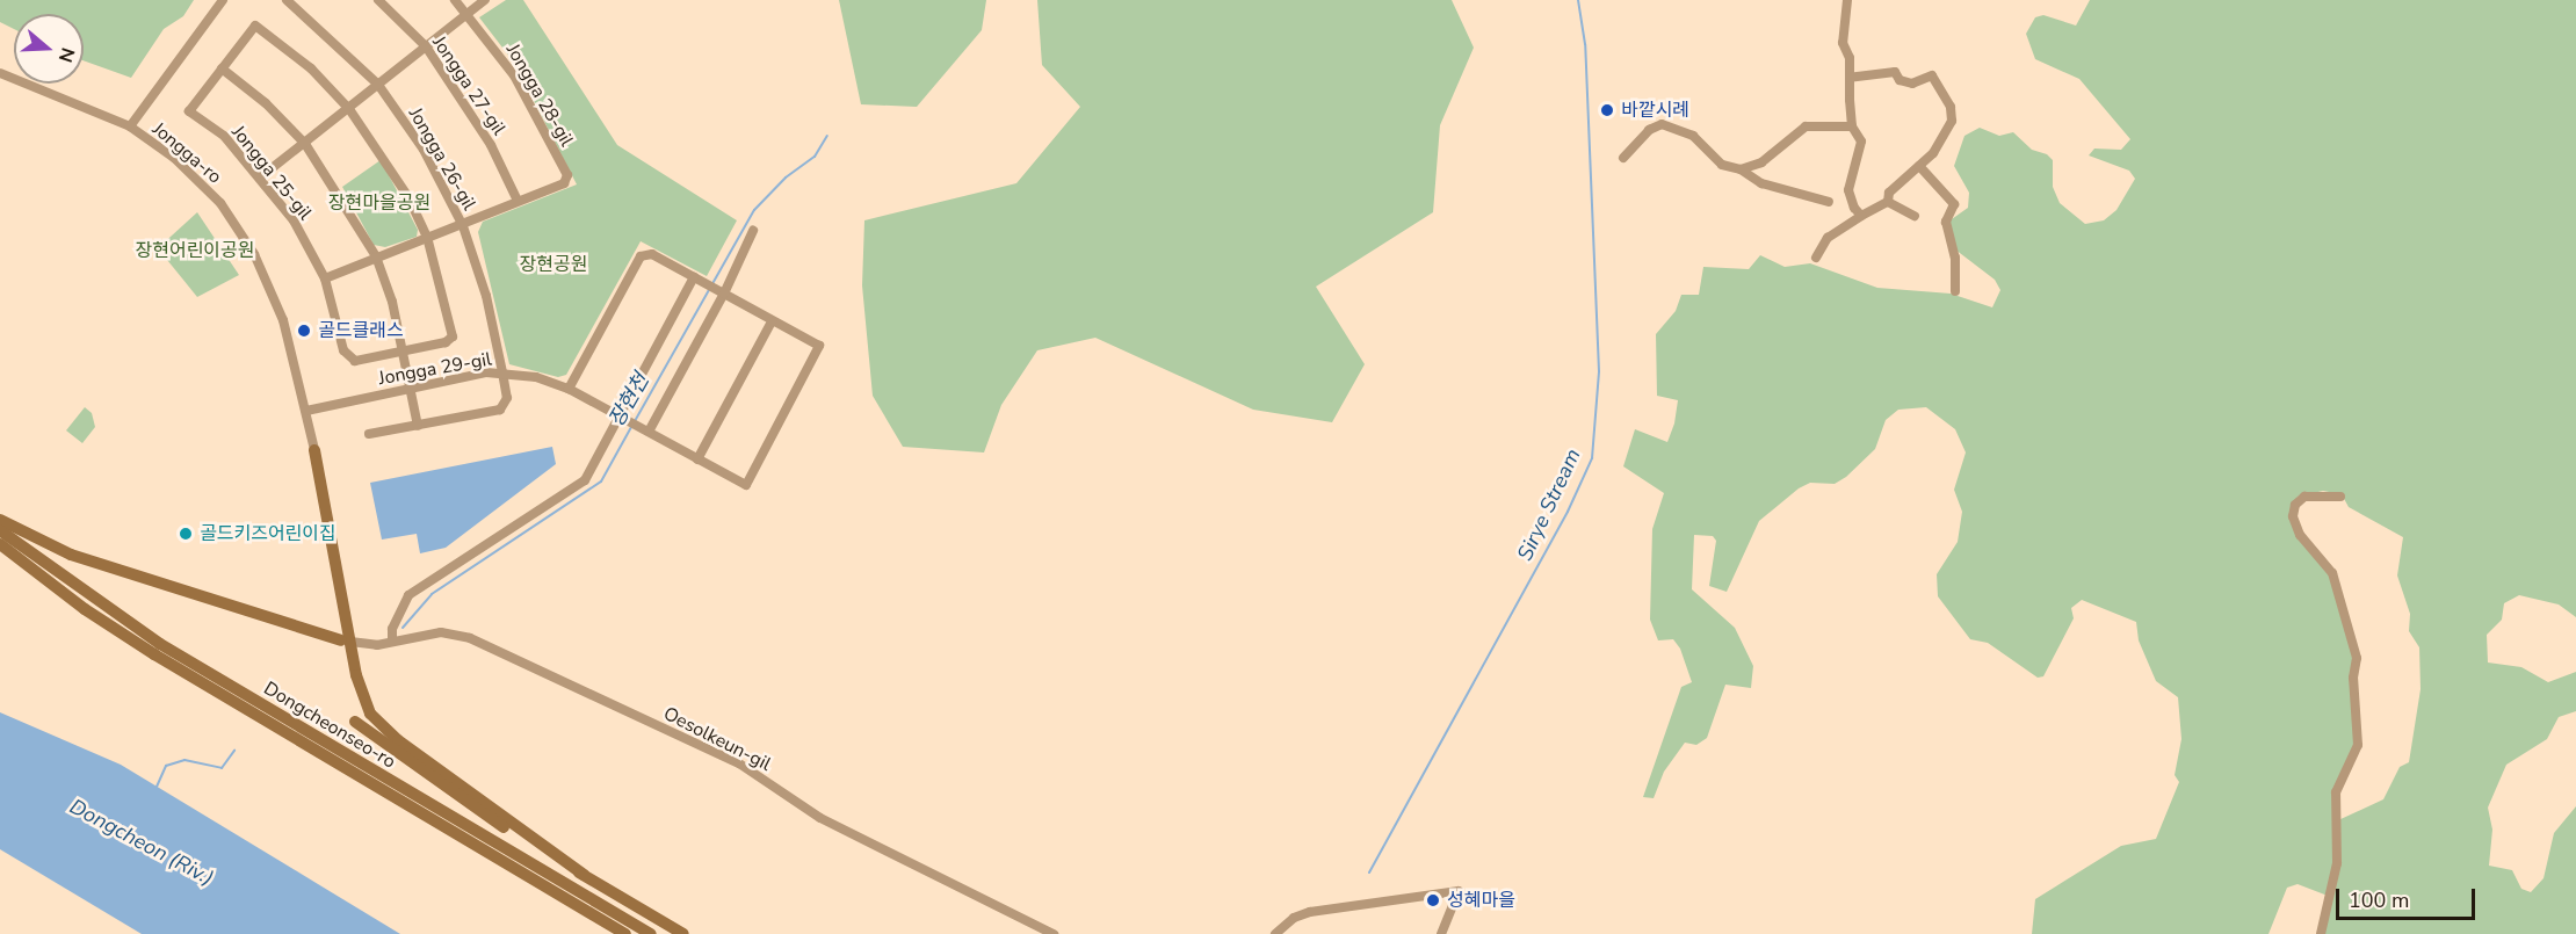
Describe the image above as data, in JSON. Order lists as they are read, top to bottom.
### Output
{
  "streets": {
    "main road": ["Dongcheonseo-ro"],
    "street": [
      "Jongga 27-gil",
      "Jongga 28-gil",
      "Jongga-ro",
      "Jongga 26-gil",
      "Jongga 25-gil",
      "Jongga 29-gil",
      "Oesolkeun-gil"
    ]
  },
  "crossings": [
    ["Jongga 27-gil", "Jongga 28-gil"],
    ["Jongga-ro", "Jongga 29-gil"],
    ["Jongga 26-gil", "Jongga 25-gil"],
    ["Jongga 26-gil", "Jongga 29-gil"],
    ["Jongga 25-gil", "Jongga 29-gil"]
  ],
  "water": ["장현천", "Sirye Stream", "Dongcheon (Riv.)"],
  "parks": ["장현마을공원", "장현어린이공원", "장현공원"],
  "places": [
    "바깥시례",
    "골드클래스",
    "골드키즈어린이집",
    "성혜마을"
  ],
  "scale_bar": "100 m",
  "north": "right"
}
